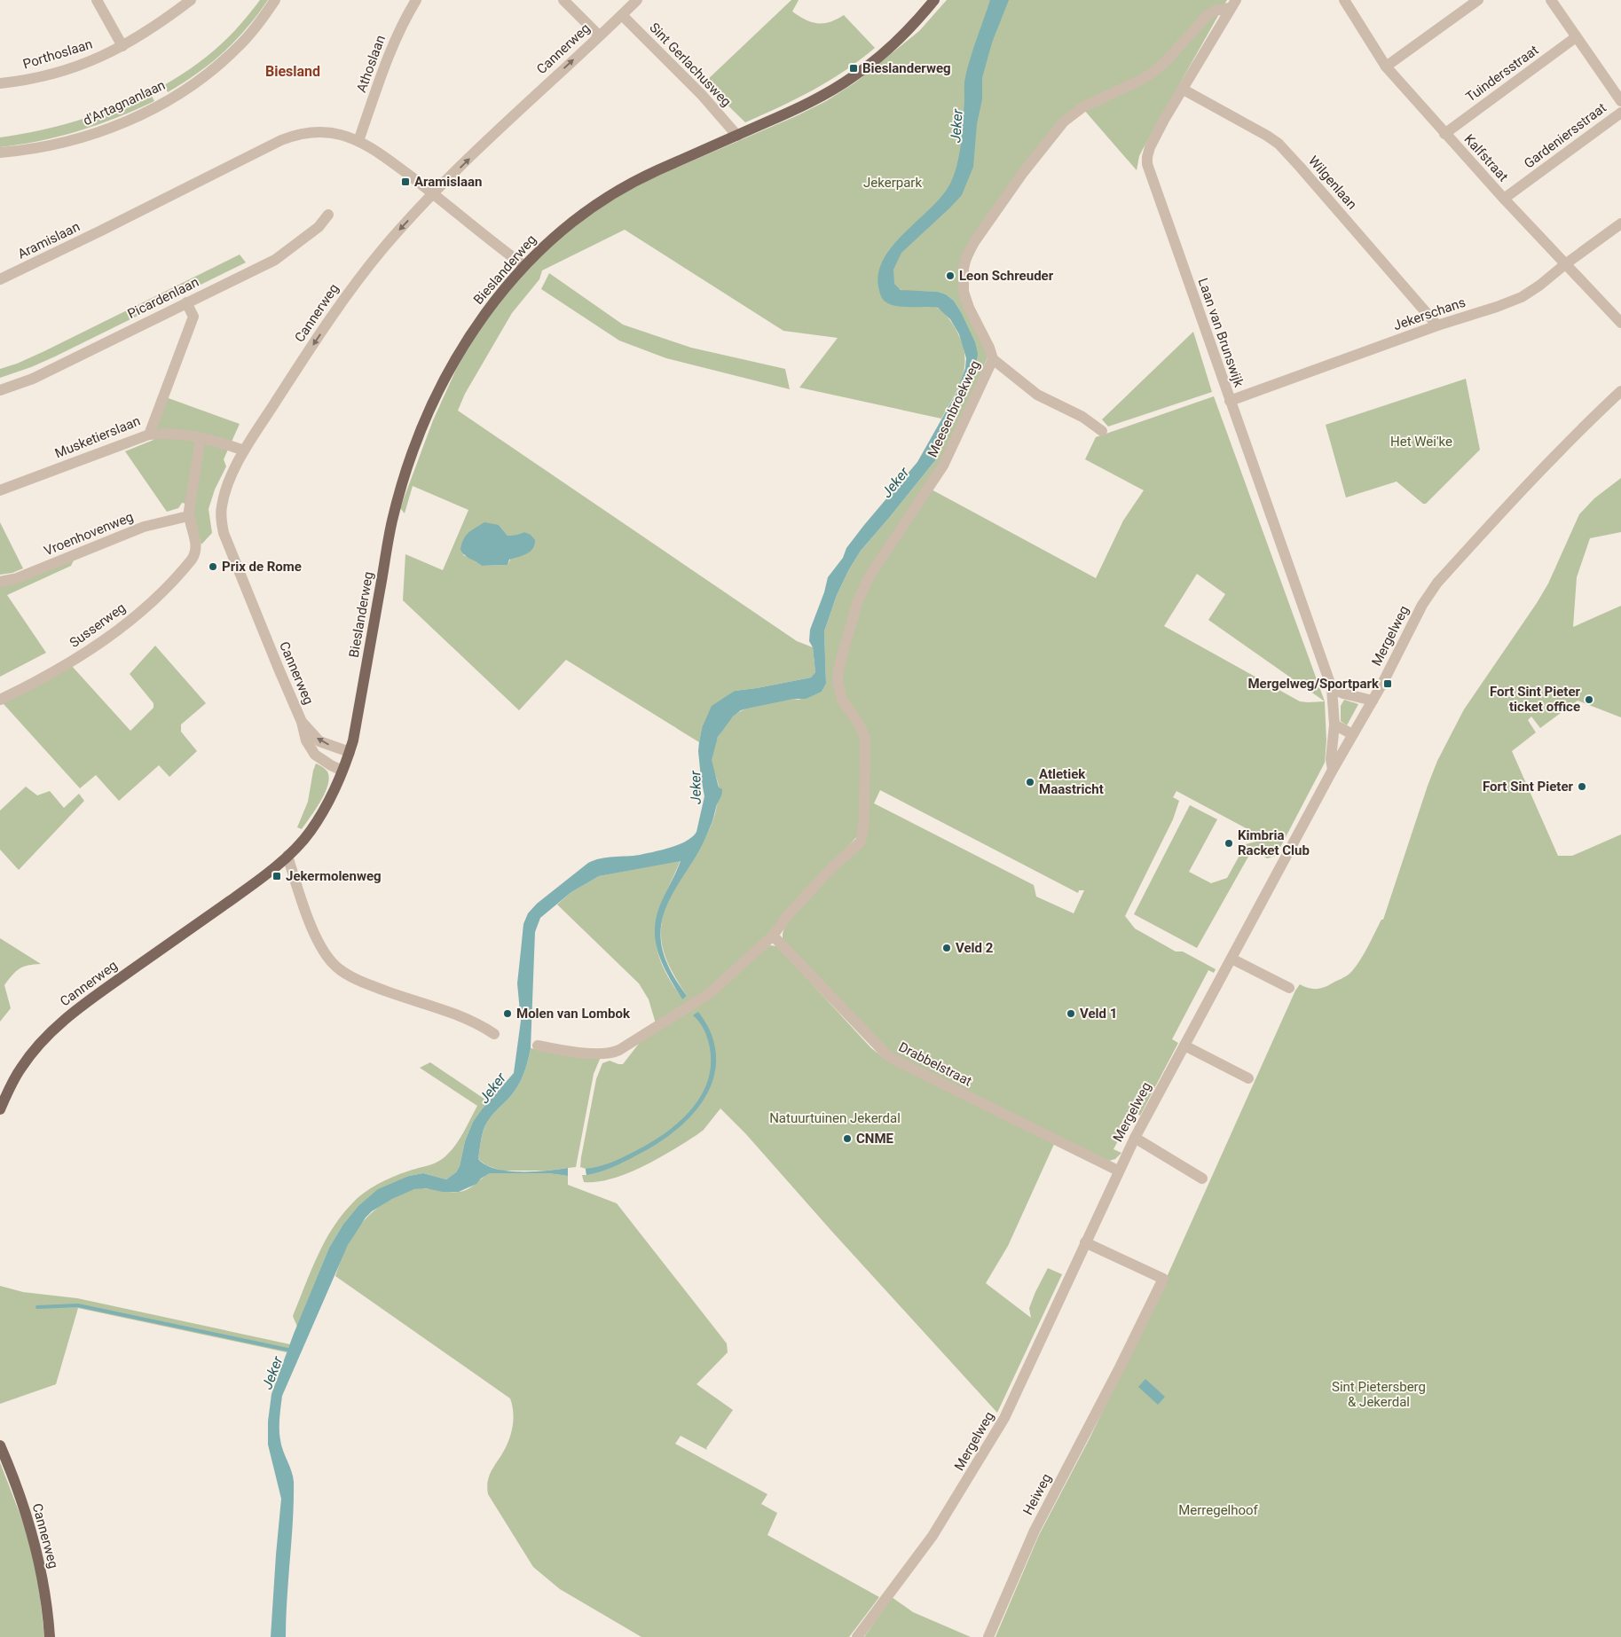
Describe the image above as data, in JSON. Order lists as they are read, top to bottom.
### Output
{
  "streets": {
    "main road": ["Cannerweg", "Bieslanderweg"],
    "street": [
      "Porthoslaan",
      "Athoslaan",
      "Sint Gerlachusweg",
      "Tuindersstraat",
      "d'Artagnanlaan",
      "Gardeniersstraat",
      "Kalfstraat",
      "Wilgenlaan",
      "Aramislaan",
      "Picardenlaan",
      "Jekerschans",
      "Laan van Brunswijk",
      "Meesenbroekweg",
      "Musketierslaan",
      "Vroenhovenweg",
      "Susserweg",
      "Mergelweg",
      "Drabbelstraat",
      "Heiweg"
    ]
  },
  "crossings": [
    ["Cannerweg", "Sint Gerlachusweg"],
    ["Cannerweg", "Aramislaan"],
    ["Cannerweg", "Bieslanderweg"],
    ["Athoslaan", "Aramislaan"],
    ["Sint Gerlachusweg", "Bieslanderweg"],
    ["Tuindersstraat", "Kalfstraat"],
    ["Gardeniersstraat", "Kalfstraat"],
    ["Kalfstraat", "Jekerschans"],
    ["Wilgenlaan", "Jekerschans"],
    ["Wilgenlaan", "Laan van Brunswijk"],
    ["Aramislaan", "Bieslanderweg"],
    ["Picardenlaan", "Musketierslaan"],
    ["Jekerschans", "Laan van Brunswijk"],
    ["Laan van Brunswijk", "Meesenbroekweg"],
    ["Laan van Brunswijk", "Mergelweg"],
    ["Meesenbroekweg", "Drabbelstraat"],
    ["Vroenhovenweg", "Susserweg"],
    ["Mergelweg", "Drabbelstraat"],
    ["Mergelweg", "Heiweg"]
  ],
  "districts": ["Biesland"],
  "water": ["Jeker"],
  "parks": [
    "Jekerpark",
    "Het Wei'ke",
    "Natuurtuinen Jekerdal",
    "Sint Pietersberg & Jekerdal",
    "Merregelhoof"
  ],
  "places": {
    "transit": [
      "Bieslanderweg",
      "Aramislaan",
      "Mergelweg/Sportpark",
      "Jekermolenweg"
    ],
    "other": [
      "Leon Schreuder",
      "Prix de Rome",
      "Fort Sint Pieter ticket office",
      "Atletiek Maastricht",
      "Fort Sint Pieter",
      "Kimbria Racket Club",
      "Veld 2",
      "Molen van Lombok",
      "Veld 1",
      "CNME"
    ]
  }
}
